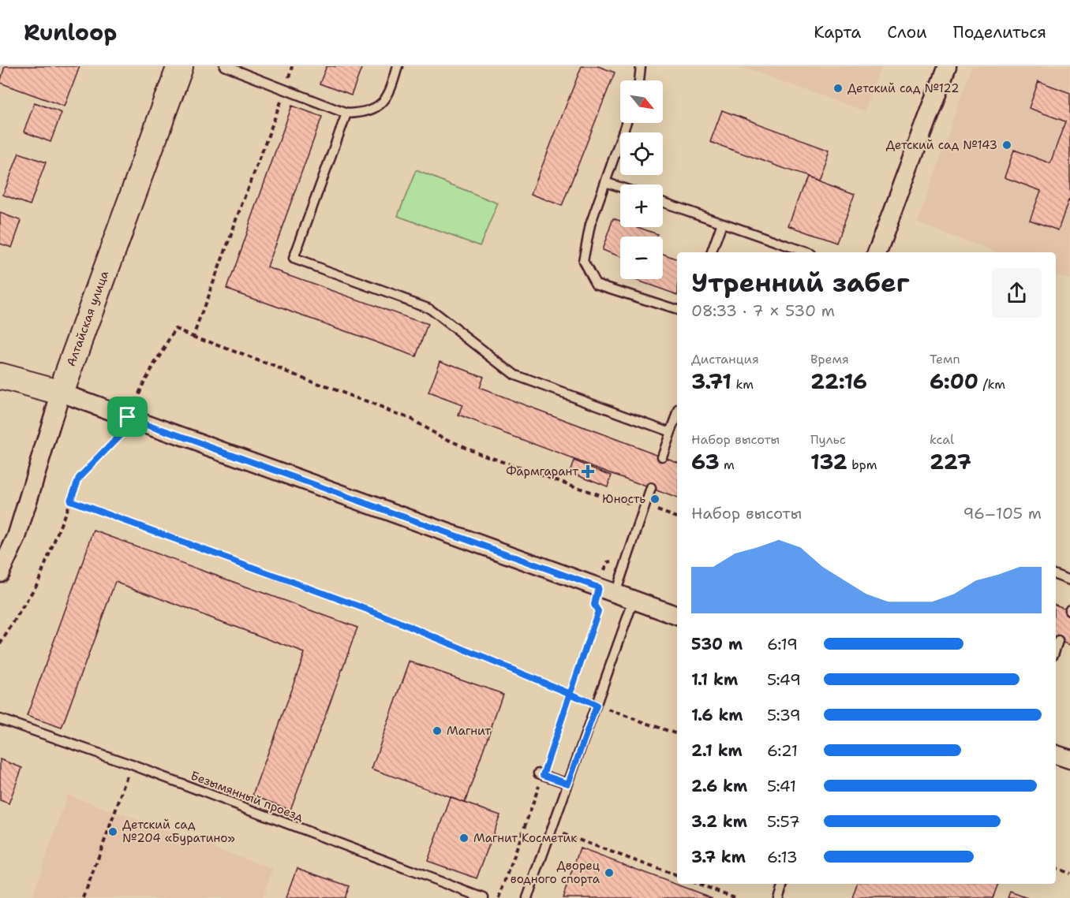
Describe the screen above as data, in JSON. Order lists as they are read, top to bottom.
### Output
{
  "streets": {
    "main road": ["Алтайская улица"],
    "lane": ["Безымянный проезд"]
  },
  "places": {
    "other": [
      "Детский сад №122",
      "Детский сад №143",
      "Юность",
      "Магнит",
      "Детский сад №204 «Буратино»",
      "Магнит Косметик",
      "Дворец водного спорта"
    ],
    "health": ["Фармгарант"]
  },
  "north": "bottom right",
  "page": {
    "header": "Runloop",
    "nav": ["Карта", "Слои", "Поделиться"],
    "map_buttons": ["+", "−"],
    "heading": ["Утренний забег", "08:33 · 7 × 530 m"],
    "stats": [
      ["Дистанция", "3.71 km"],
      ["Время", "22:16"],
      ["Темп", "6:00 /km"],
      ["Набор высоты", "63 m"],
      ["Пульс", "132 bpm"],
      ["kcal", "227"]
    ],
    "chart": ["Набор высоты", "96–105 m"],
    "list": [
      {
        "name": "530 m",
        "note": "6:19"
      },
      {
        "name": "1.1 km",
        "note": "5:49"
      },
      {
        "name": "1.6 km",
        "note": "5:39"
      },
      {
        "name": "2.1 km",
        "note": "6:21"
      },
      {
        "name": "2.6 km",
        "note": "5:41"
      },
      {
        "name": "3.2 km",
        "note": "5:57"
      },
      {
        "name": "3.7 km",
        "note": "6:13"
      }
    ]
  }
}
